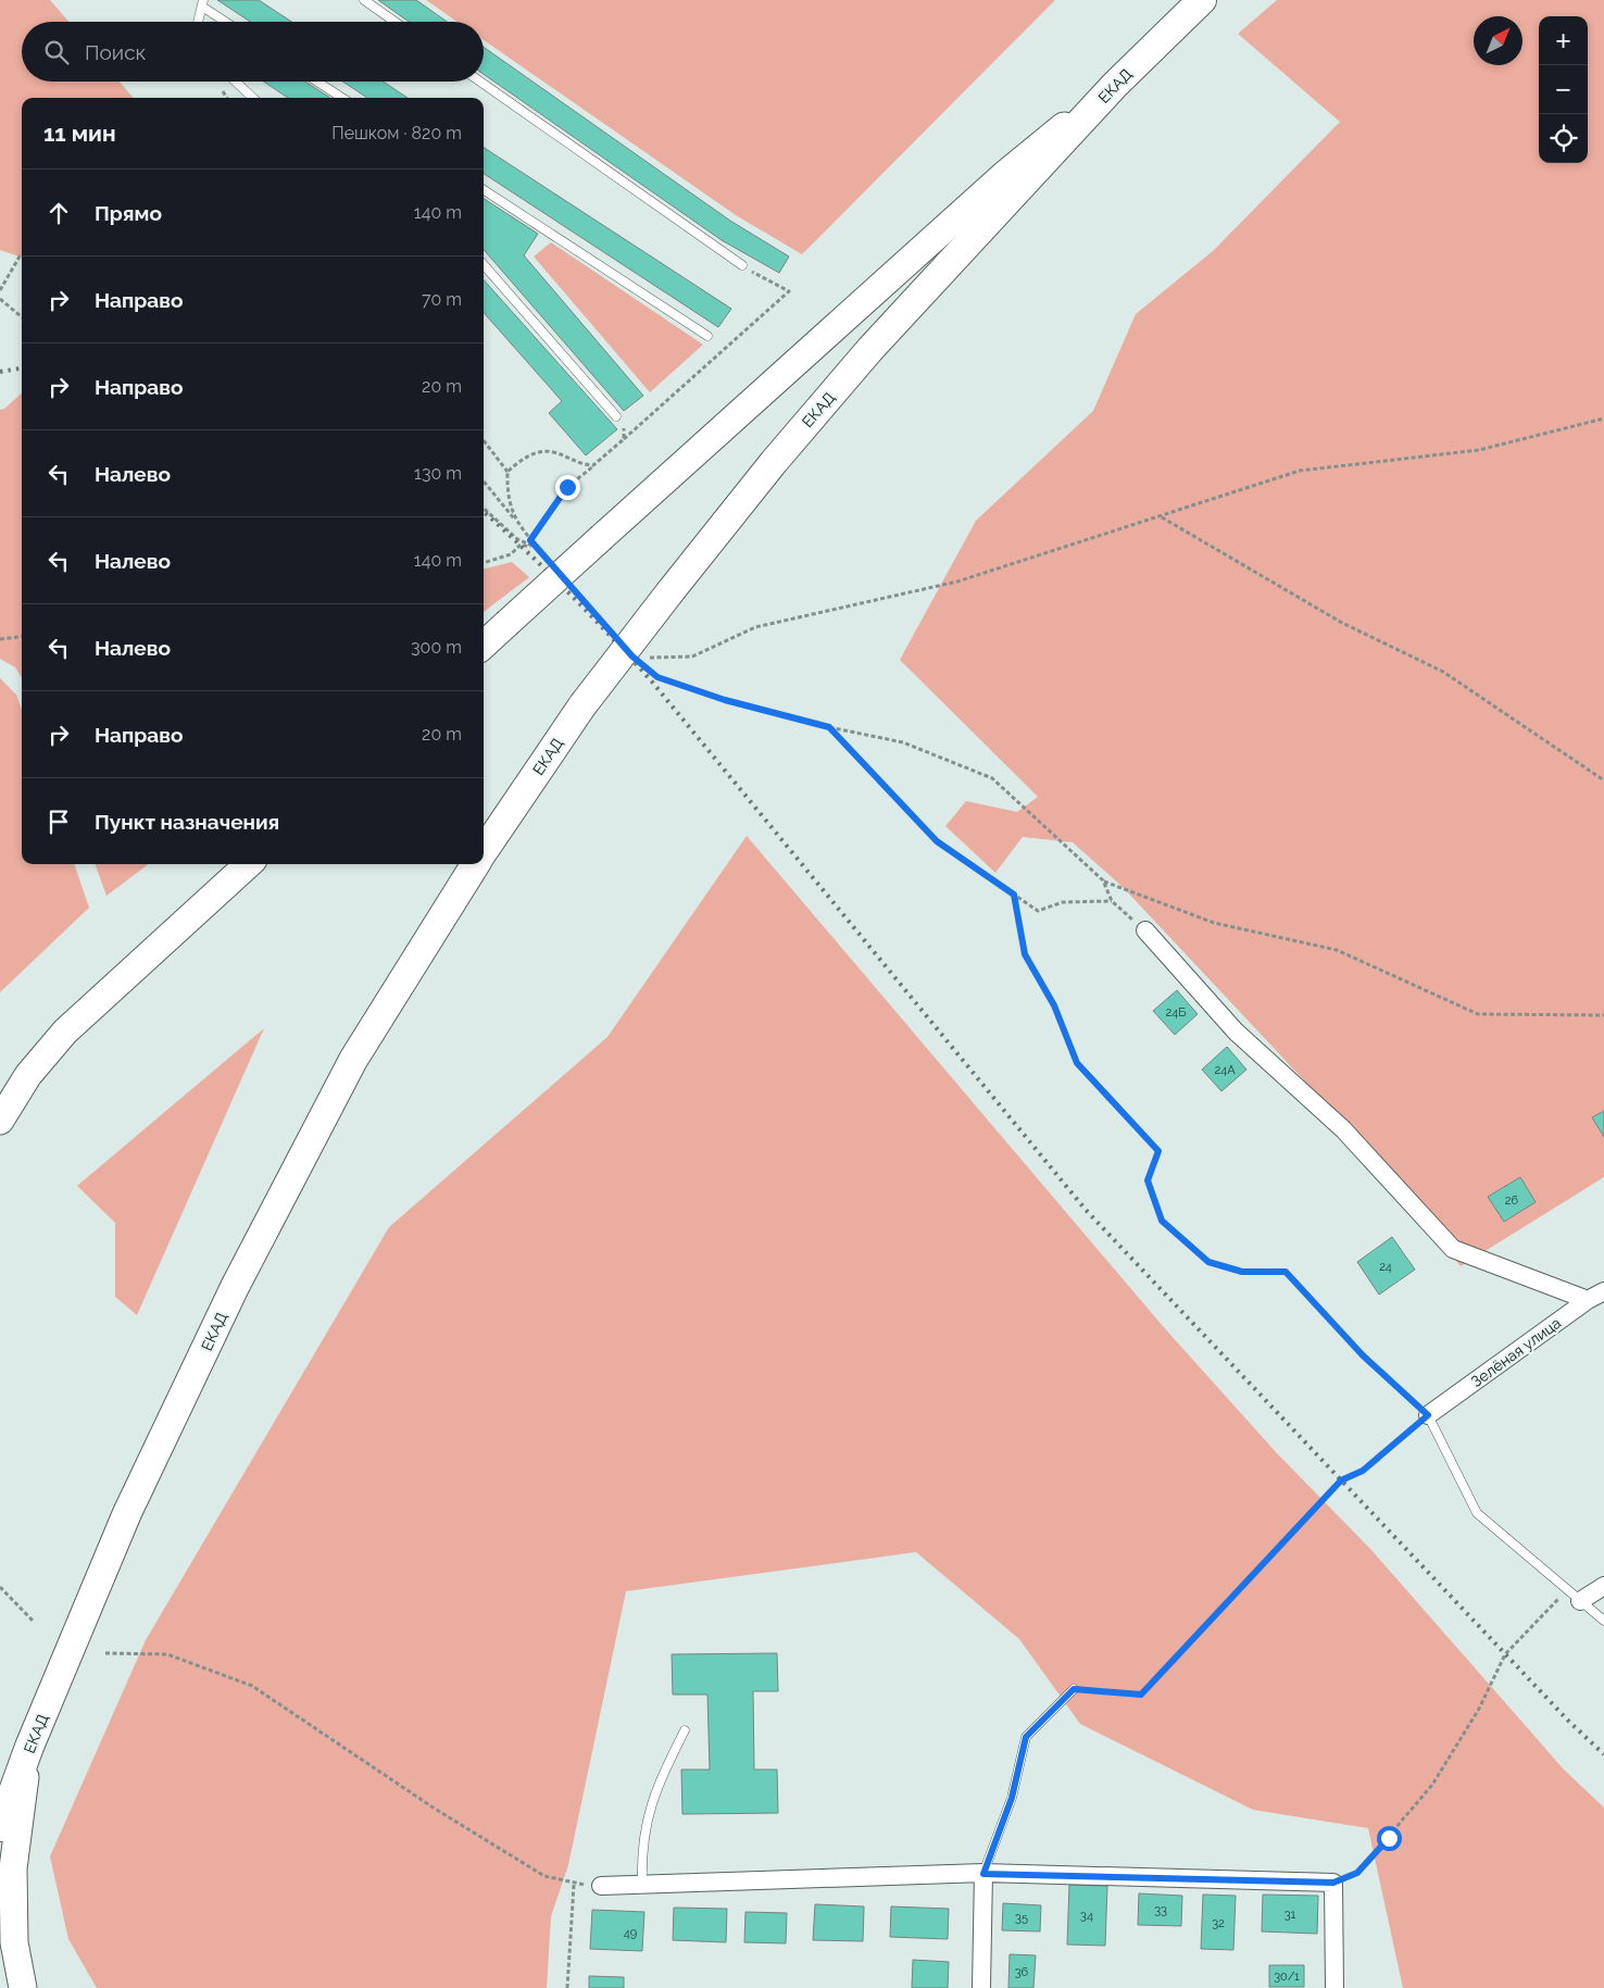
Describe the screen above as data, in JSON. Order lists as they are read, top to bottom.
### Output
{
  "streets": {
    "highway": ["ЕКАД"],
    "street": ["Зелёная улица"]
  },
  "house_numbers": [
    "24Б",
    "24А",
    "26",
    "24",
    "33",
    "31",
    "34",
    "35",
    "32",
    "49",
    "36",
    "30/1"
  ],
  "north": "top right",
  "page": {
    "map_buttons": ["+", "−"],
    "search": "Поиск",
    "heading": ["11 мин", "Пешком · 820 m"],
    "list": [
      ["Прямо", "140 m"],
      ["Направо", "70 m"],
      ["Направо", "20 m"],
      ["Налево", "130 m"],
      ["Налево", "140 m"],
      ["Налево", "300 m"],
      ["Направо", "20 m"],
      "Пункт назначения"
    ]
  }
}
